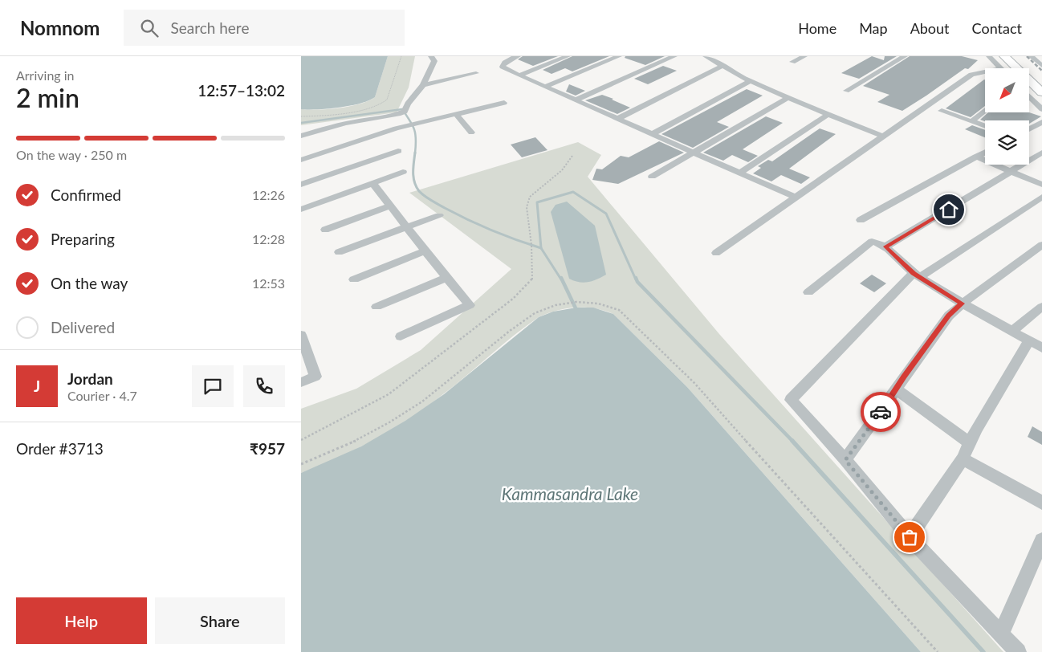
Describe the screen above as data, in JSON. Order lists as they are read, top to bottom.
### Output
{
  "water": ["Kammasandra Lake"],
  "north": "bottom left",
  "page": {
    "header": "Nomnom",
    "search": "Search here",
    "nav": [
      "Home",
      "Map",
      "About",
      "Contact"
    ],
    "heading": ["2 min", "Arriving in", "12:57–13:02"],
    "panel": [
      "Jordan",
      "Courier · 4.7",
      "Order #3713",
      "₹957"
    ],
    "bar": "On the way · 250 m",
    "list": [
      ["Confirmed", "12:26"],
      ["Preparing", "12:28"],
      ["On the way", "12:53"],
      "Delivered"
    ],
    "round": "J",
    "buttons": ["Help", "Share"]
  }
}
